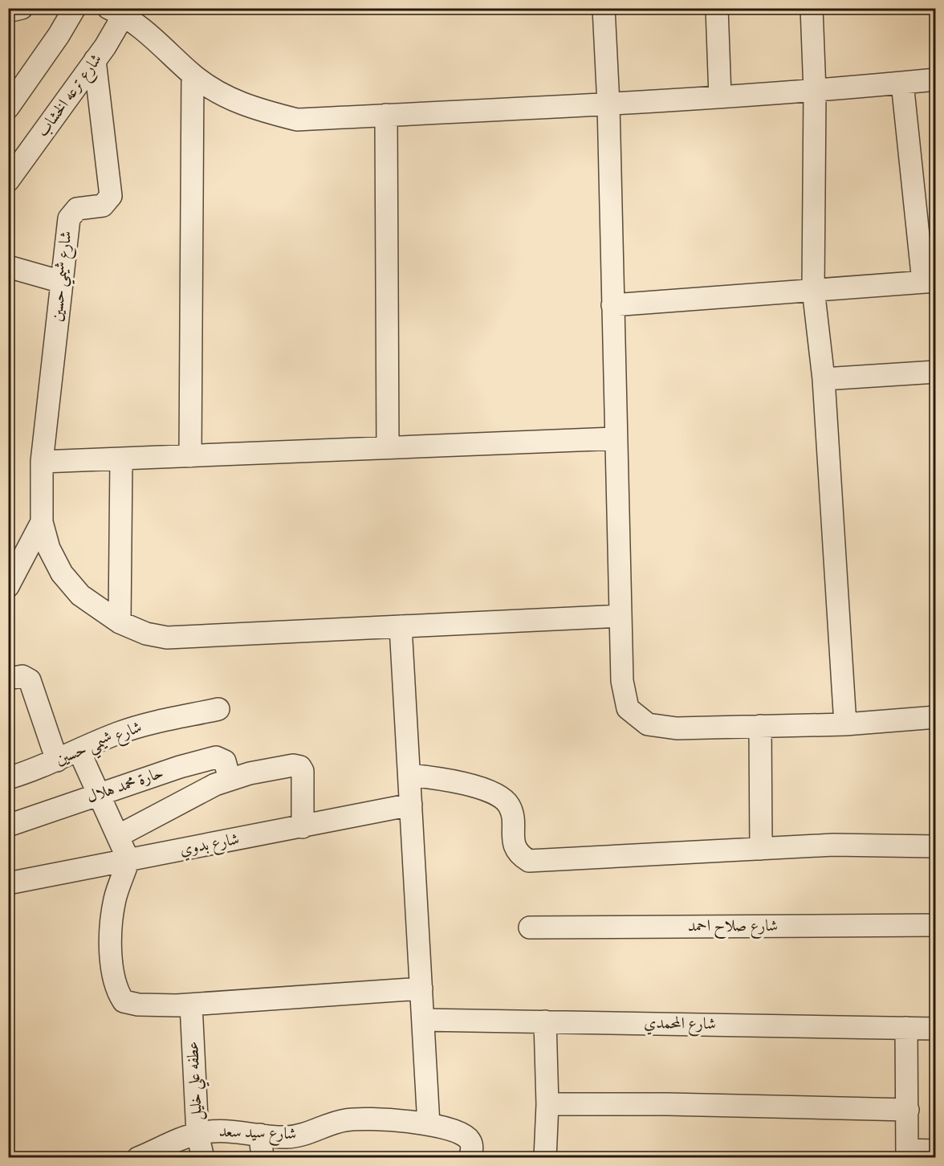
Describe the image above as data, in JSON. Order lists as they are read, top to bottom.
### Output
{
  "streets": {
    "street": [
      "شارع ترعه الخشاب",
      "شارع شيمي حسين",
      "حارة محمد هلال",
      "شارع بدوي",
      "شارع صلاح احمد",
      "شارع المحمدي",
      "عطفه علي خليل",
      "شارع سيد سعد"
    ]
  },
  "crossings": [
    ["شارع ترعه الخشاب", "شارع شيمي حسين"],
    ["عطفه علي خليل", "شارع سيد سعد"]
  ]
}
